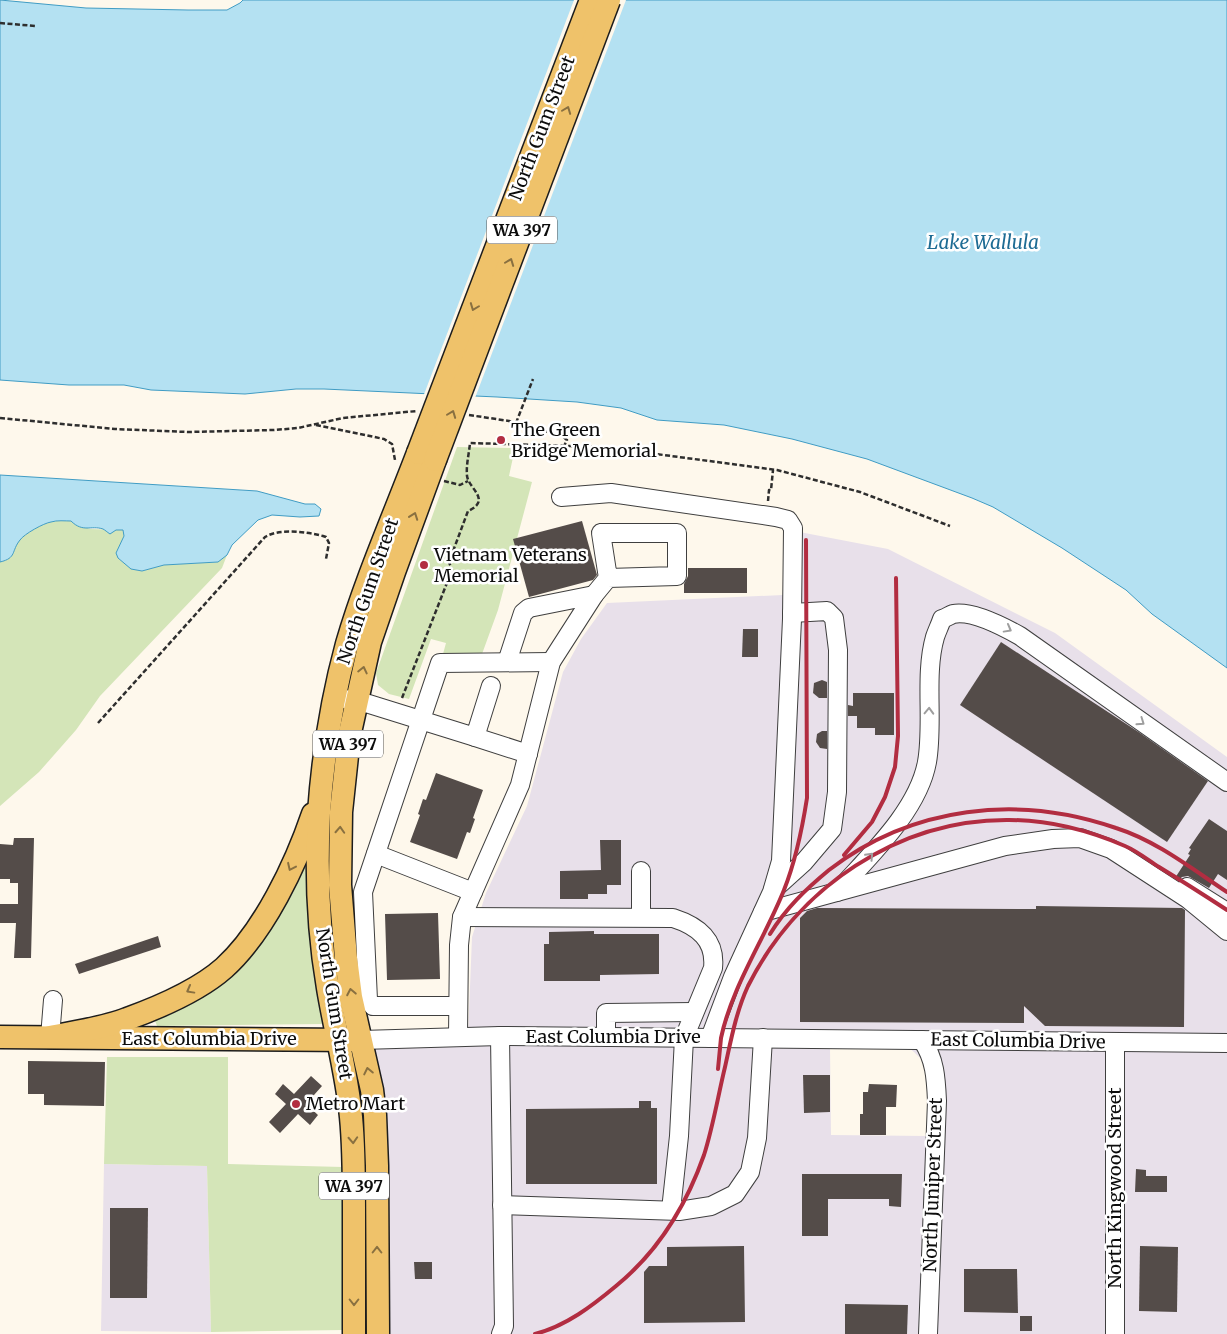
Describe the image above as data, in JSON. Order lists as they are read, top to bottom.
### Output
{
  "streets": {
    "main road": ["North Gum Street", "WA 397", "East Columbia Drive"],
    "street": ["North Juniper Street", "North Kingwood Street"]
  },
  "crossings": [
    ["North Gum Street", "East Columbia Drive"],
    ["East Columbia Drive", "North Juniper Street"],
    ["East Columbia Drive", "North Kingwood Street"]
  ],
  "water": ["Lake Wallula"],
  "places": ["The Green Bridge Memorial", "Vietnam Veterans Memorial", "Metro Mart"]
}
